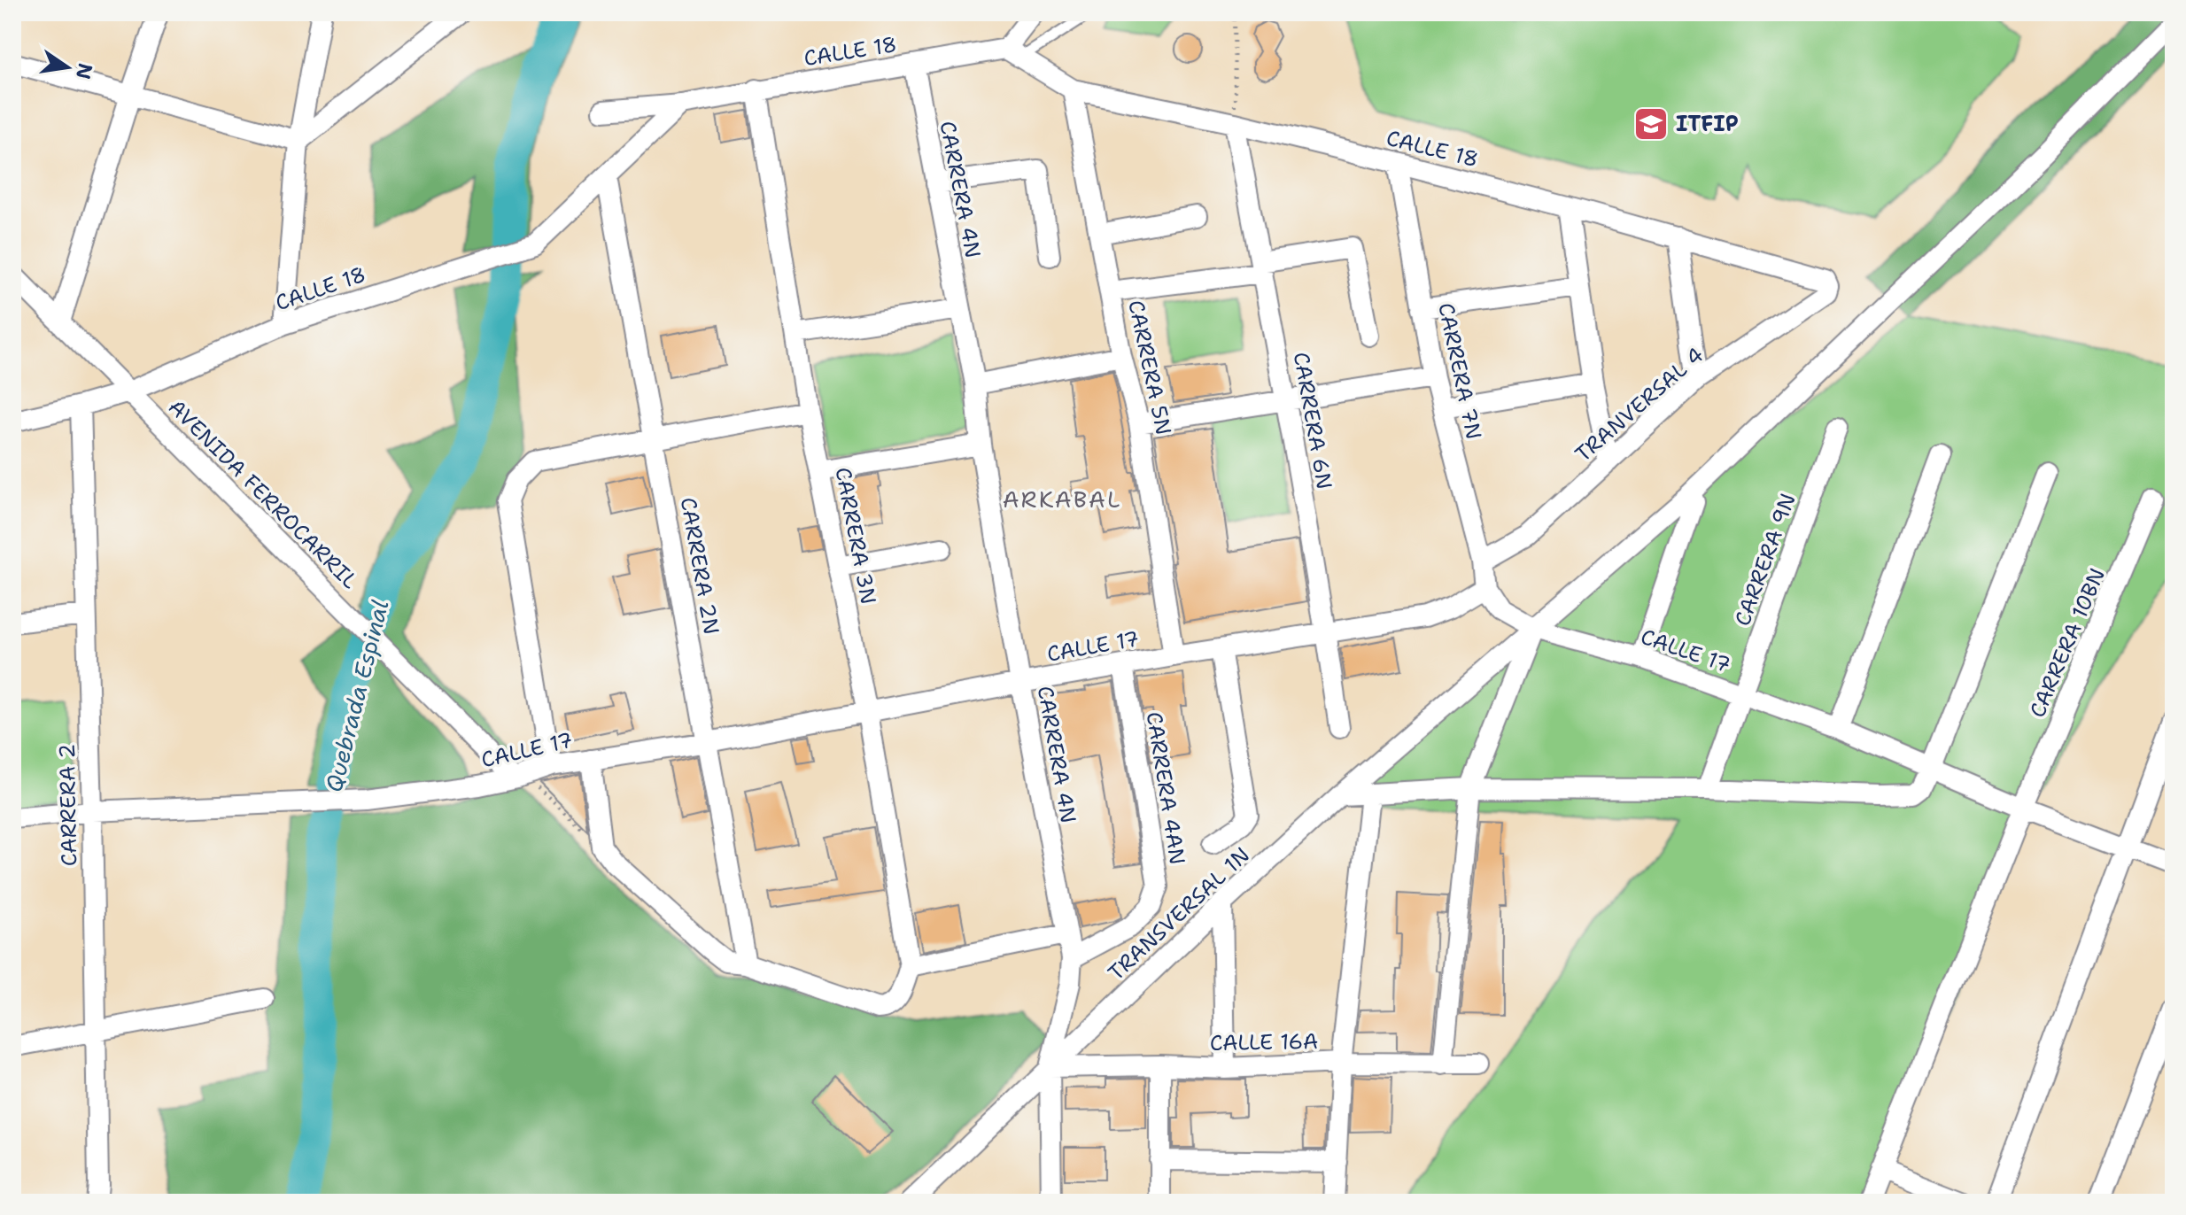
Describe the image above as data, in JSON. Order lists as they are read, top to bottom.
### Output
{
  "streets": {
    "street": [
      "CALLE 18",
      "CARRERA 4N",
      "CARRERA 5N",
      "CARRERA 7N",
      "TRANVERSAL 4",
      "CARRERA 6N",
      "AVENIDA FERROCARRIL",
      "CARRERA 3N",
      "CARRERA 9N",
      "CARRERA 2N",
      "CARRERA 10BN",
      "CALLE 17",
      "CARRERA 4AN",
      "CARRERA 2",
      "TRANSVERSAL 1N",
      "CALLE 16A"
    ]
  },
  "crossings": [
    ["CALLE 18", "CARRERA 4N"],
    ["CALLE 18", "CARRERA 5N"],
    ["CALLE 18", "CARRERA 7N"],
    ["CALLE 18", "TRANVERSAL 4"],
    ["CALLE 18", "CARRERA 6N"],
    ["CALLE 18", "AVENIDA FERROCARRIL"],
    ["CALLE 18", "CARRERA 3N"],
    ["CALLE 18", "CARRERA 2N"],
    ["CALLE 18", "CARRERA 2"],
    ["CARRERA 4N", "CALLE 17"],
    ["CARRERA 4N", "CARRERA 4AN"],
    ["CARRERA 4N", "TRANSVERSAL 1N"],
    ["CARRERA 4N", "CALLE 16A"],
    ["CARRERA 5N", "CALLE 17"],
    ["CARRERA 7N", "TRANVERSAL 4"],
    ["CARRERA 7N", "CALLE 17"],
    ["CARRERA 6N", "CALLE 17"],
    ["AVENIDA FERROCARRIL", "CALLE 17"],
    ["CARRERA 3N", "CARRERA 2N"],
    ["CARRERA 3N", "CALLE 17"],
    ["CARRERA 9N", "CALLE 17"],
    ["CARRERA 2N", "CALLE 17"],
    ["CARRERA 10BN", "CALLE 17"],
    ["CALLE 17", "CARRERA 4AN"],
    ["CALLE 17", "CARRERA 2"],
    ["CALLE 17", "TRANSVERSAL 1N"],
    ["TRANSVERSAL 1N", "CALLE 16A"]
  ],
  "districts": ["ARKABAL"],
  "water": ["Quebrada Espinal"],
  "places": {
    "school or university": ["ITFIP"]
  },
  "north": "right"
}
